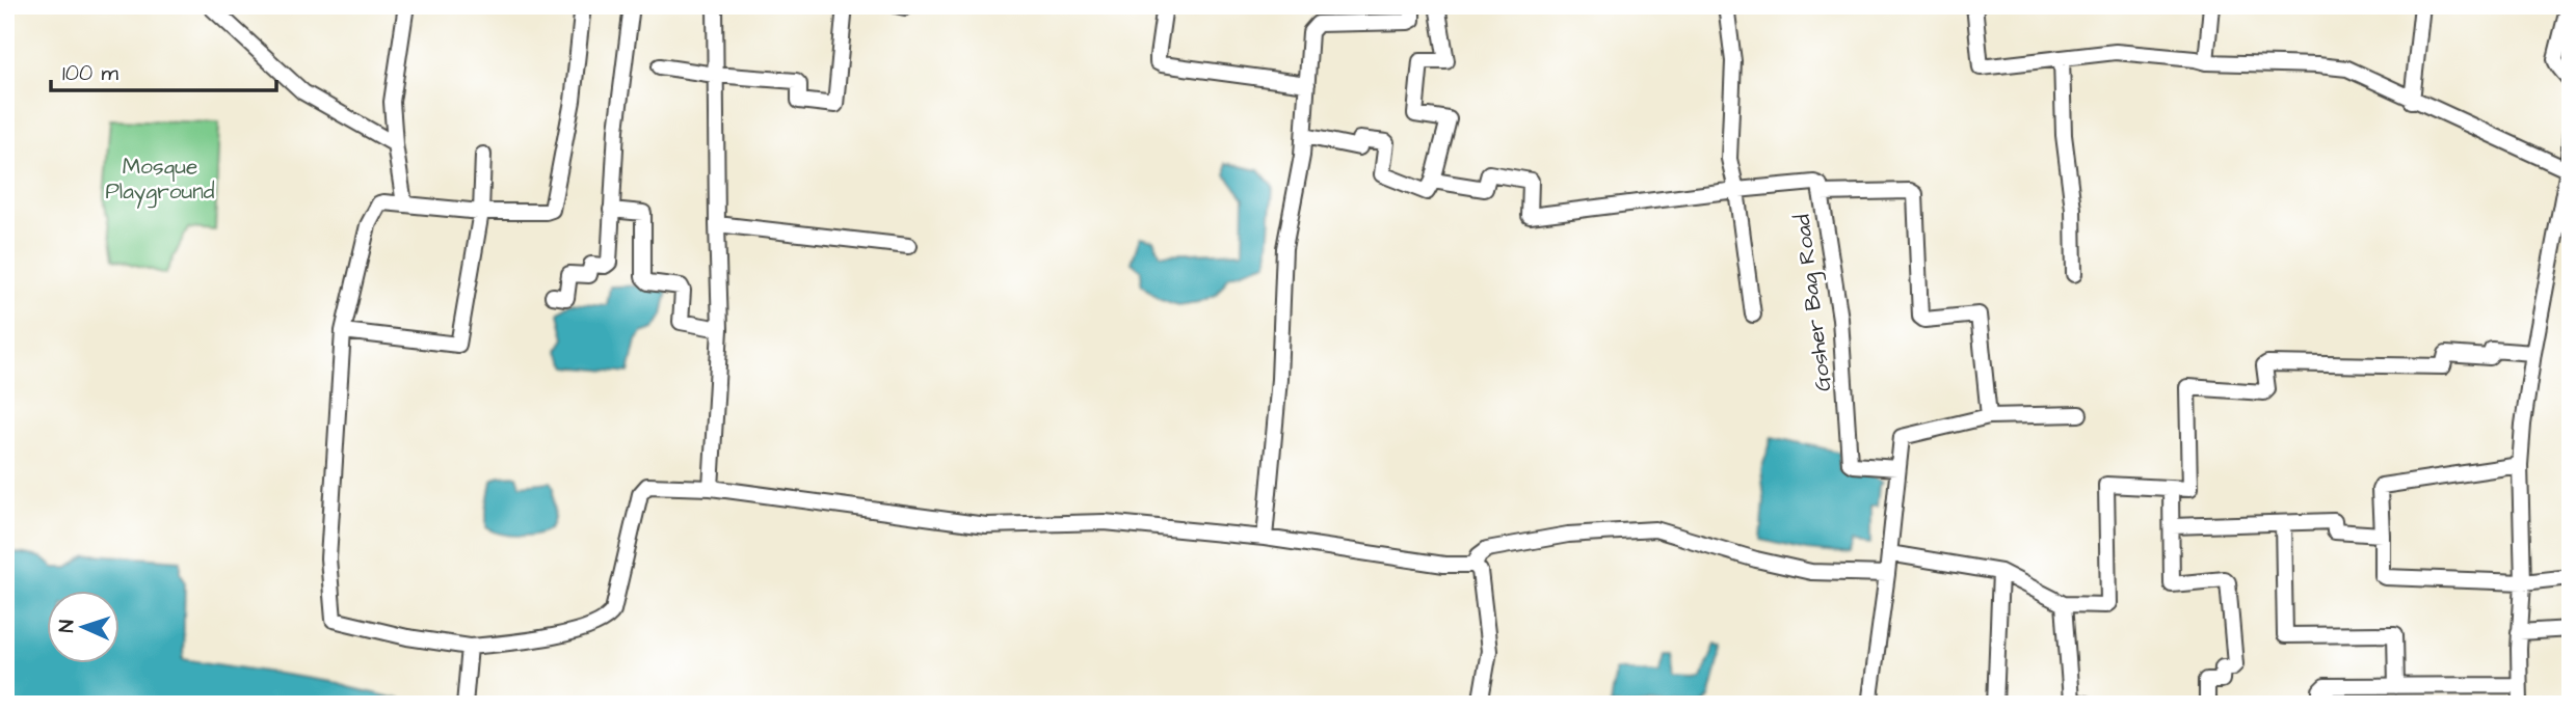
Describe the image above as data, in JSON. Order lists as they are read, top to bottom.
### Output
{
  "streets": {
    "street": ["Gosher Bag Road"]
  },
  "parks": ["Mosque Playground"],
  "scale_bar": "100 m",
  "north": "left"
}
